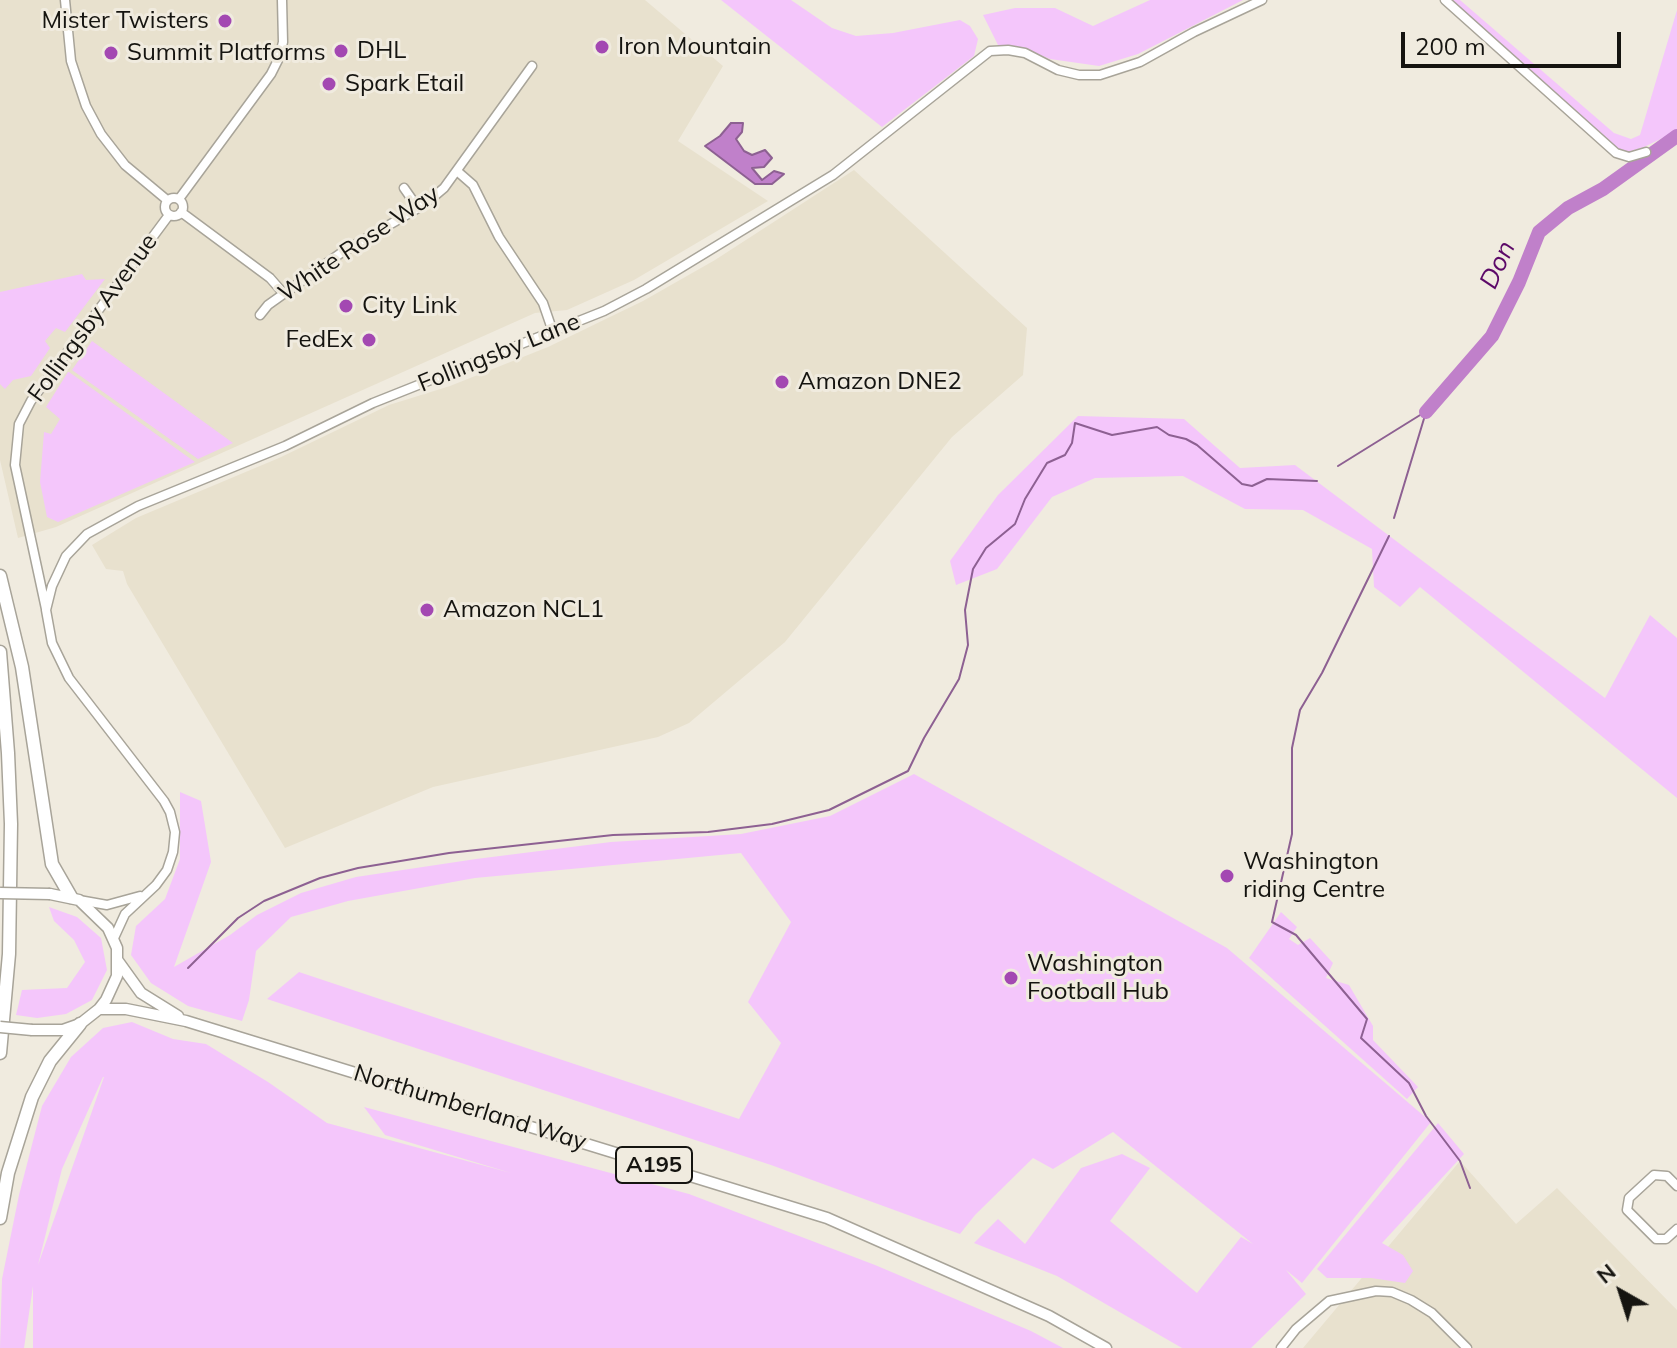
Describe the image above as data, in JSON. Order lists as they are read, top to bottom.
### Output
{
  "streets": {
    "main road": ["Northumberland Way", "A195"],
    "street": ["White Rose Way", "Follingsby Avenue", "Follingsby Lane"]
  },
  "crossings": [
    ["White Rose Way", "Follingsby Lane"],
    ["Follingsby Avenue", "Follingsby Lane"]
  ],
  "water": ["Don"],
  "places": [
    "Mister Twisters",
    "Iron Mountain",
    "DHL",
    "Summit Platforms",
    "Spark Etail",
    "City Link",
    "FedEx",
    "Amazon DNE2",
    "Amazon NCL1",
    "Washington riding Centre",
    "Washington Football Hub"
  ],
  "scale_bar": "200 m",
  "north": "top left"
}
